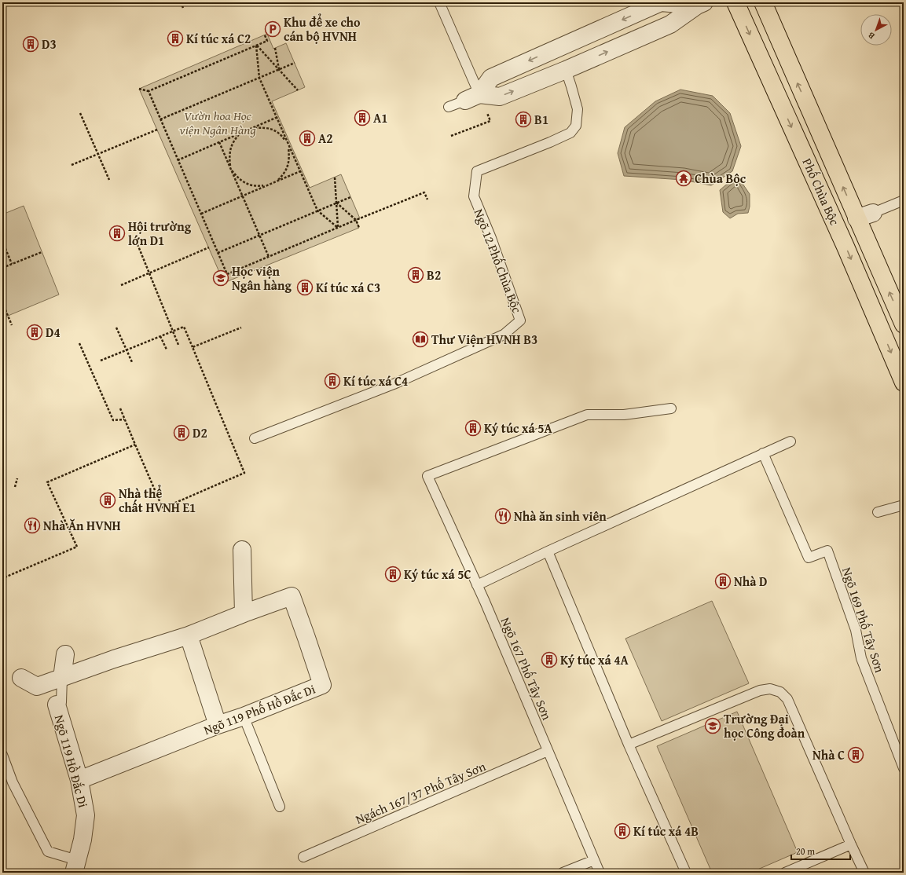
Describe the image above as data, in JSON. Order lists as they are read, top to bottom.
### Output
{
  "streets": {
    "main road": ["Phố Chùa Bộc"],
    "street": ["Ngõ 12 Phố Chùa Bộc", "Ngõ 119 Phố Hồ Đắc Di", "Ngõ 119 Hồ Đắc Di"],
    "lane": ["Ngõ 169 Phố Tây Sơn", "Ngõ 167 Phố Tây Sơn", "Ngách 167/37 Phố Tây Sơn"]
  },
  "crossings": [
    ["Ngõ 167 Phố Tây Sơn", "Ngách 167/37 Phố Tây Sơn"],
    ["Ngõ 119 Phố Hồ Đắc Di", "Ngõ 119 Hồ Đắc Di"]
  ],
  "parks": ["Vườn hoa Học viện Ngân Hàng"],
  "places": {
    "parking": ["Khu để xe cho cán bộ HVNH"],
    "building": [
      "Kí túc xá C2",
      "D3",
      "A1",
      "B1",
      "A2",
      "Hội trường lớn D1",
      "B2",
      "Kí túc xá C3",
      "D4",
      "Kí túc xá C4",
      "Ký túc xá 5A",
      "D2",
      "Nhà thể chất HVNH E1",
      "Ký túc xá 5C",
      "Nhà D",
      "Ký túc xá 4A",
      "Nhà C",
      "Kí túc xá 4B"
    ],
    "temple": ["Chùa Bộc"],
    "school or university": ["Học viện Ngân hàng", "Trường Đại học Công đoàn"],
    "library": ["Thư Viện HVNH B3"],
    "restaurant": ["Nhà ăn sinh viên", "Nhà Ăn HVNH"]
  },
  "scale_bar": "20 m",
  "north": "bottom left"
}
